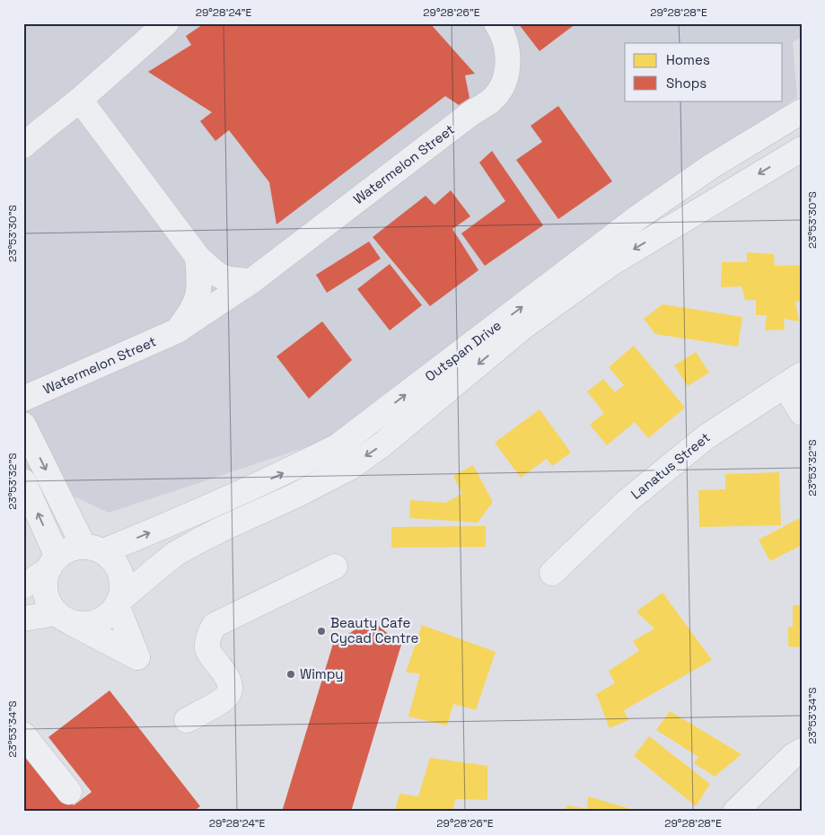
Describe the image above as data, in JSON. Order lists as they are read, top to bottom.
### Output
{
  "streets": {
    "street": ["Watermelon Street", "Outspan Drive", "Lanatus Street"]
  },
  "places": ["Beauty Cafe Cycad Centre", "Wimpy"],
  "legend": ["Homes", "Shops"],
  "coordinates": [
    "29°28'24\"E",
    "29°28'26\"E",
    "29°28'28\"E",
    "23°53'30\"S",
    "23°53'32\"S",
    "23°53'34\"S"
  ]
}
